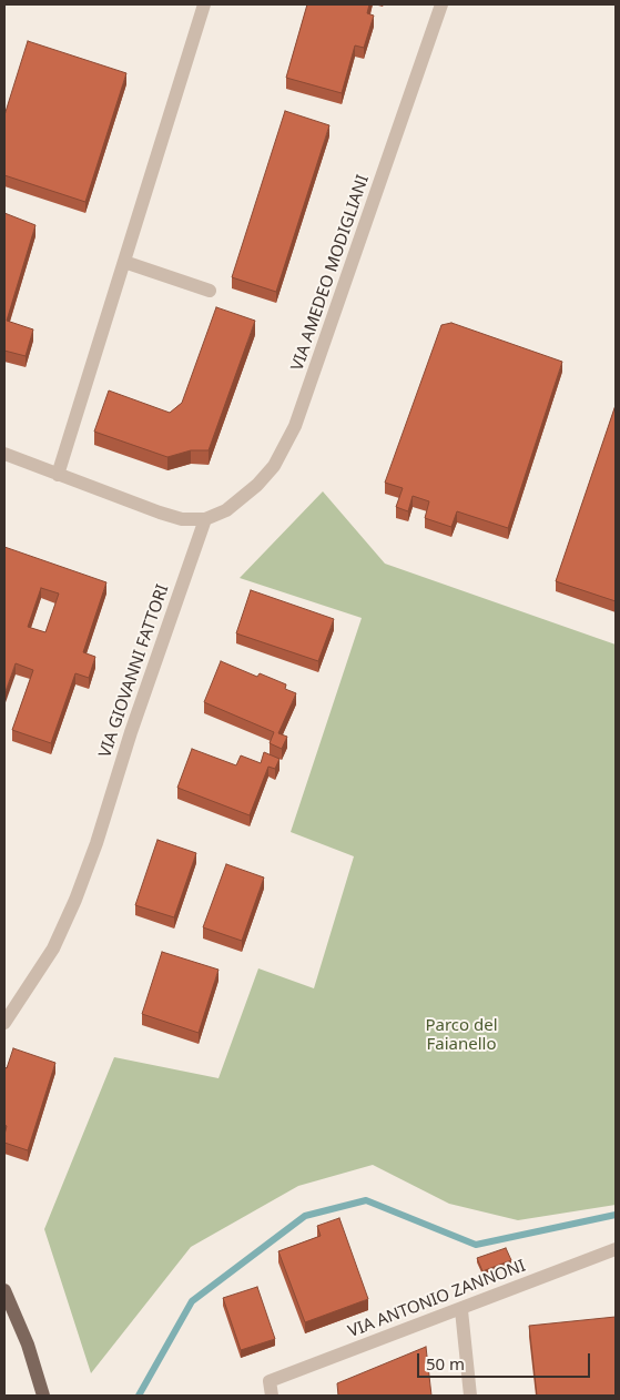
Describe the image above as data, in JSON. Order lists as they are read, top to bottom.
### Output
{
  "streets": {
    "street": ["VIA AMEDEO MODIGLIANI", "VIA GIOVANNI FATTORI", "VIA ANTONIO ZANNONI"]
  },
  "crossings": [
    ["VIA AMEDEO MODIGLIANI", "VIA GIOVANNI FATTORI"]
  ],
  "parks": ["Parco del Faianello"],
  "scale_bar": "50 m"
}
